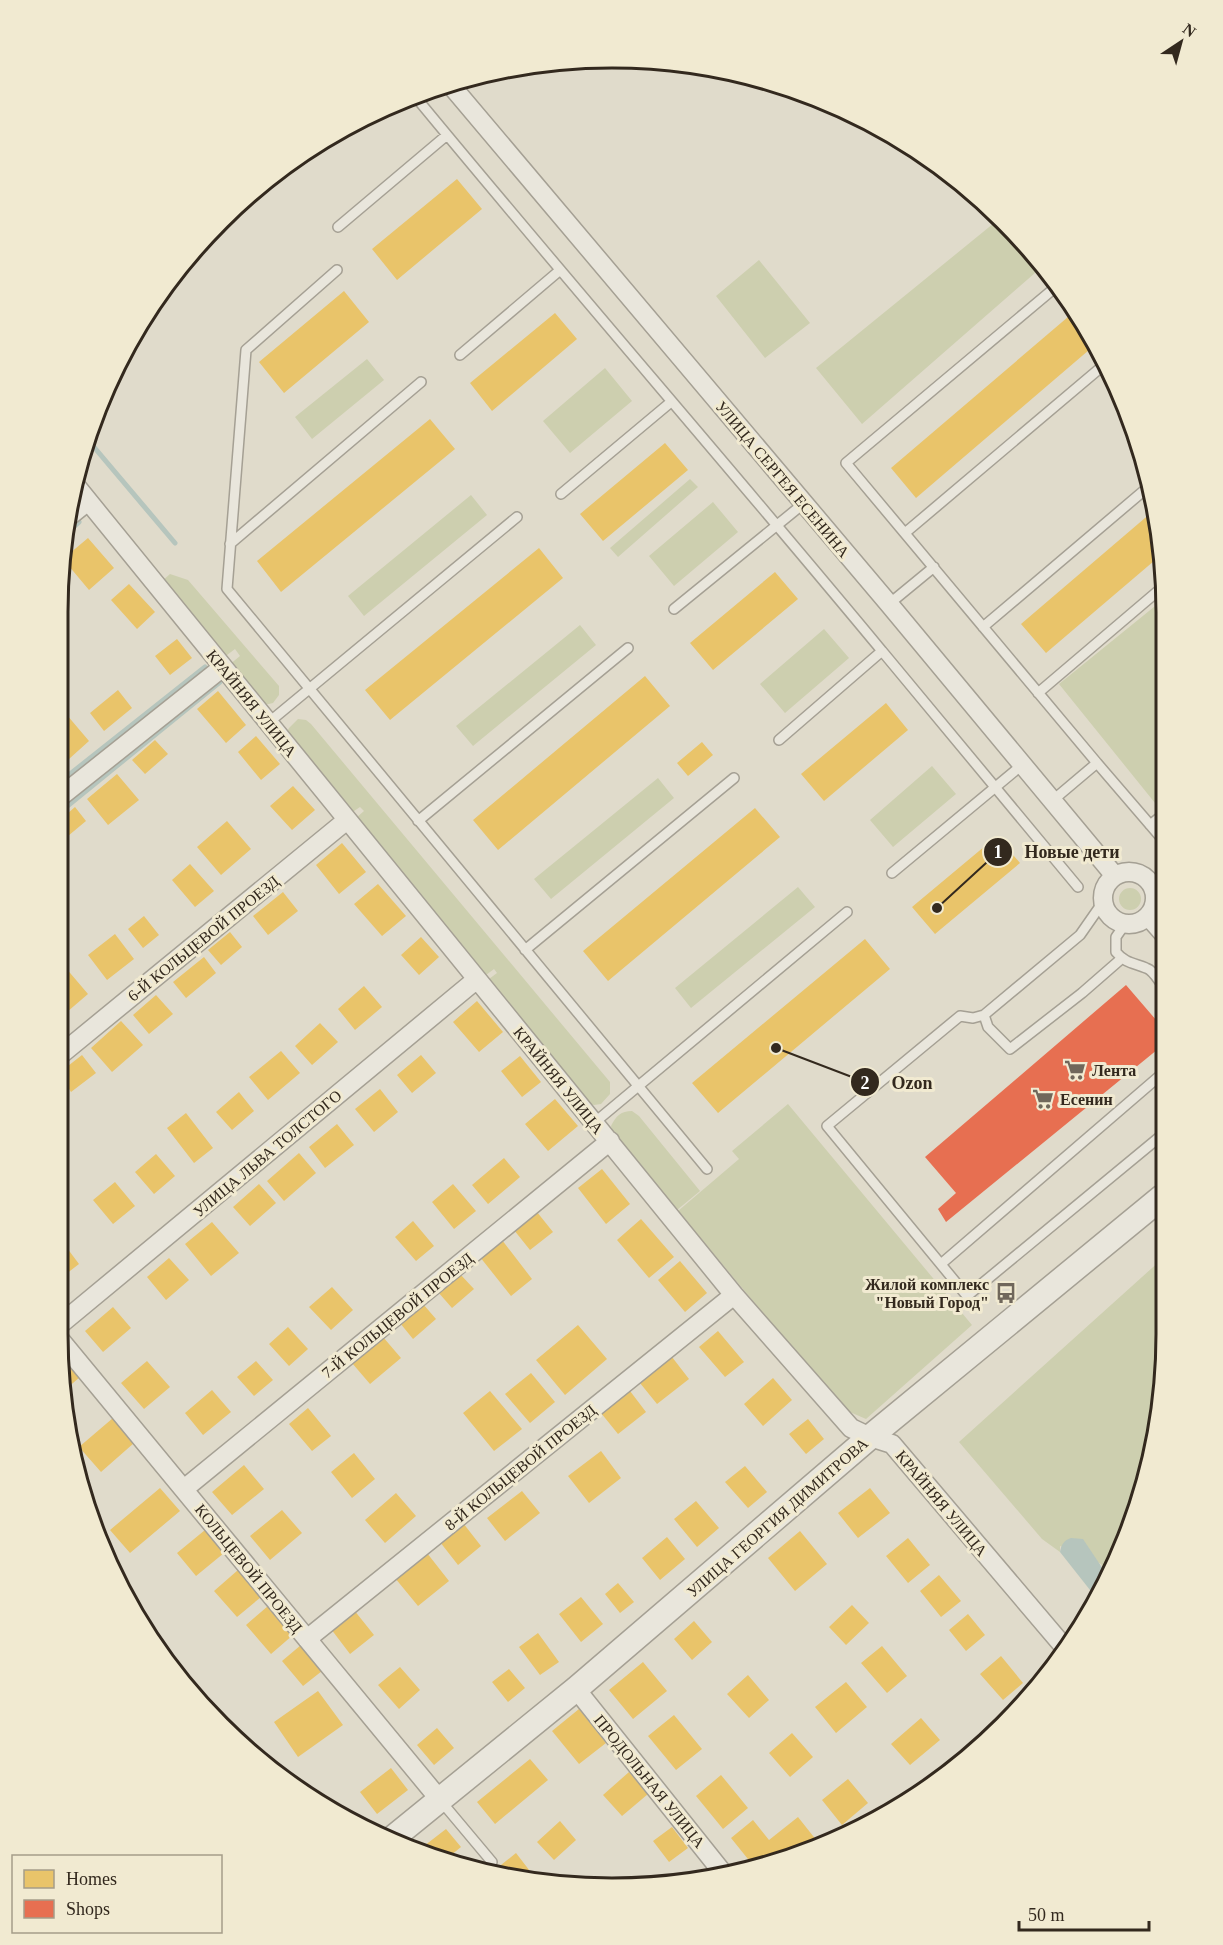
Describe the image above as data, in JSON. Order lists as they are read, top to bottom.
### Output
{
  "streets": {
    "street": [
      "УЛИЦА СЕРГЕЯ ЕСЕНИНА",
      "КРАЙНЯЯ УЛИЦА",
      "6-Й КОЛЬЦЕВОЙ ПРОЕЗД",
      "УЛИЦА ЛЬВА ТОЛСТОГО",
      "7-Й КОЛЬЦЕВОЙ ПРОЕЗД",
      "8-Й КОЛЬЦЕВОЙ ПРОЕЗД",
      "УЛИЦА ГЕОРГИЯ ДИМИТРОВА",
      "КОЛЬЦЕВОЙ ПРОЕЗД",
      "ПРОДОЛЬНАЯ УЛИЦА"
    ]
  },
  "crossings": [
    ["КРАЙНЯЯ УЛИЦА", "6-Й КОЛЬЦЕВОЙ ПРОЕЗД"],
    ["КРАЙНЯЯ УЛИЦА", "УЛИЦА ЛЬВА ТОЛСТОГО"],
    ["КРАЙНЯЯ УЛИЦА", "7-Й КОЛЬЦЕВОЙ ПРОЕЗД"],
    ["КРАЙНЯЯ УЛИЦА", "8-Й КОЛЬЦЕВОЙ ПРОЕЗД"],
    ["КРАЙНЯЯ УЛИЦА", "УЛИЦА ГЕОРГИЯ ДИМИТРОВА"],
    ["7-Й КОЛЬЦЕВОЙ ПРОЕЗД", "КОЛЬЦЕВОЙ ПРОЕЗД"],
    ["8-Й КОЛЬЦЕВОЙ ПРОЕЗД", "КОЛЬЦЕВОЙ ПРОЕЗД"],
    ["УЛИЦА ГЕОРГИЯ ДИМИТРОВА", "КОЛЬЦЕВОЙ ПРОЕЗД"],
    ["УЛИЦА ГЕОРГИЯ ДИМИТРОВА", "ПРОДОЛЬНАЯ УЛИЦА"]
  ],
  "places": {
    "other": ["Новые дети", "Ozon"],
    "supermarket": ["Лента", "Есенин"],
    "bus stop": ["Жилой комплекс \"Новый Город\""]
  },
  "legend": ["Homes", "Shops"],
  "scale_bar": "50 m",
  "north": "top right"
}
